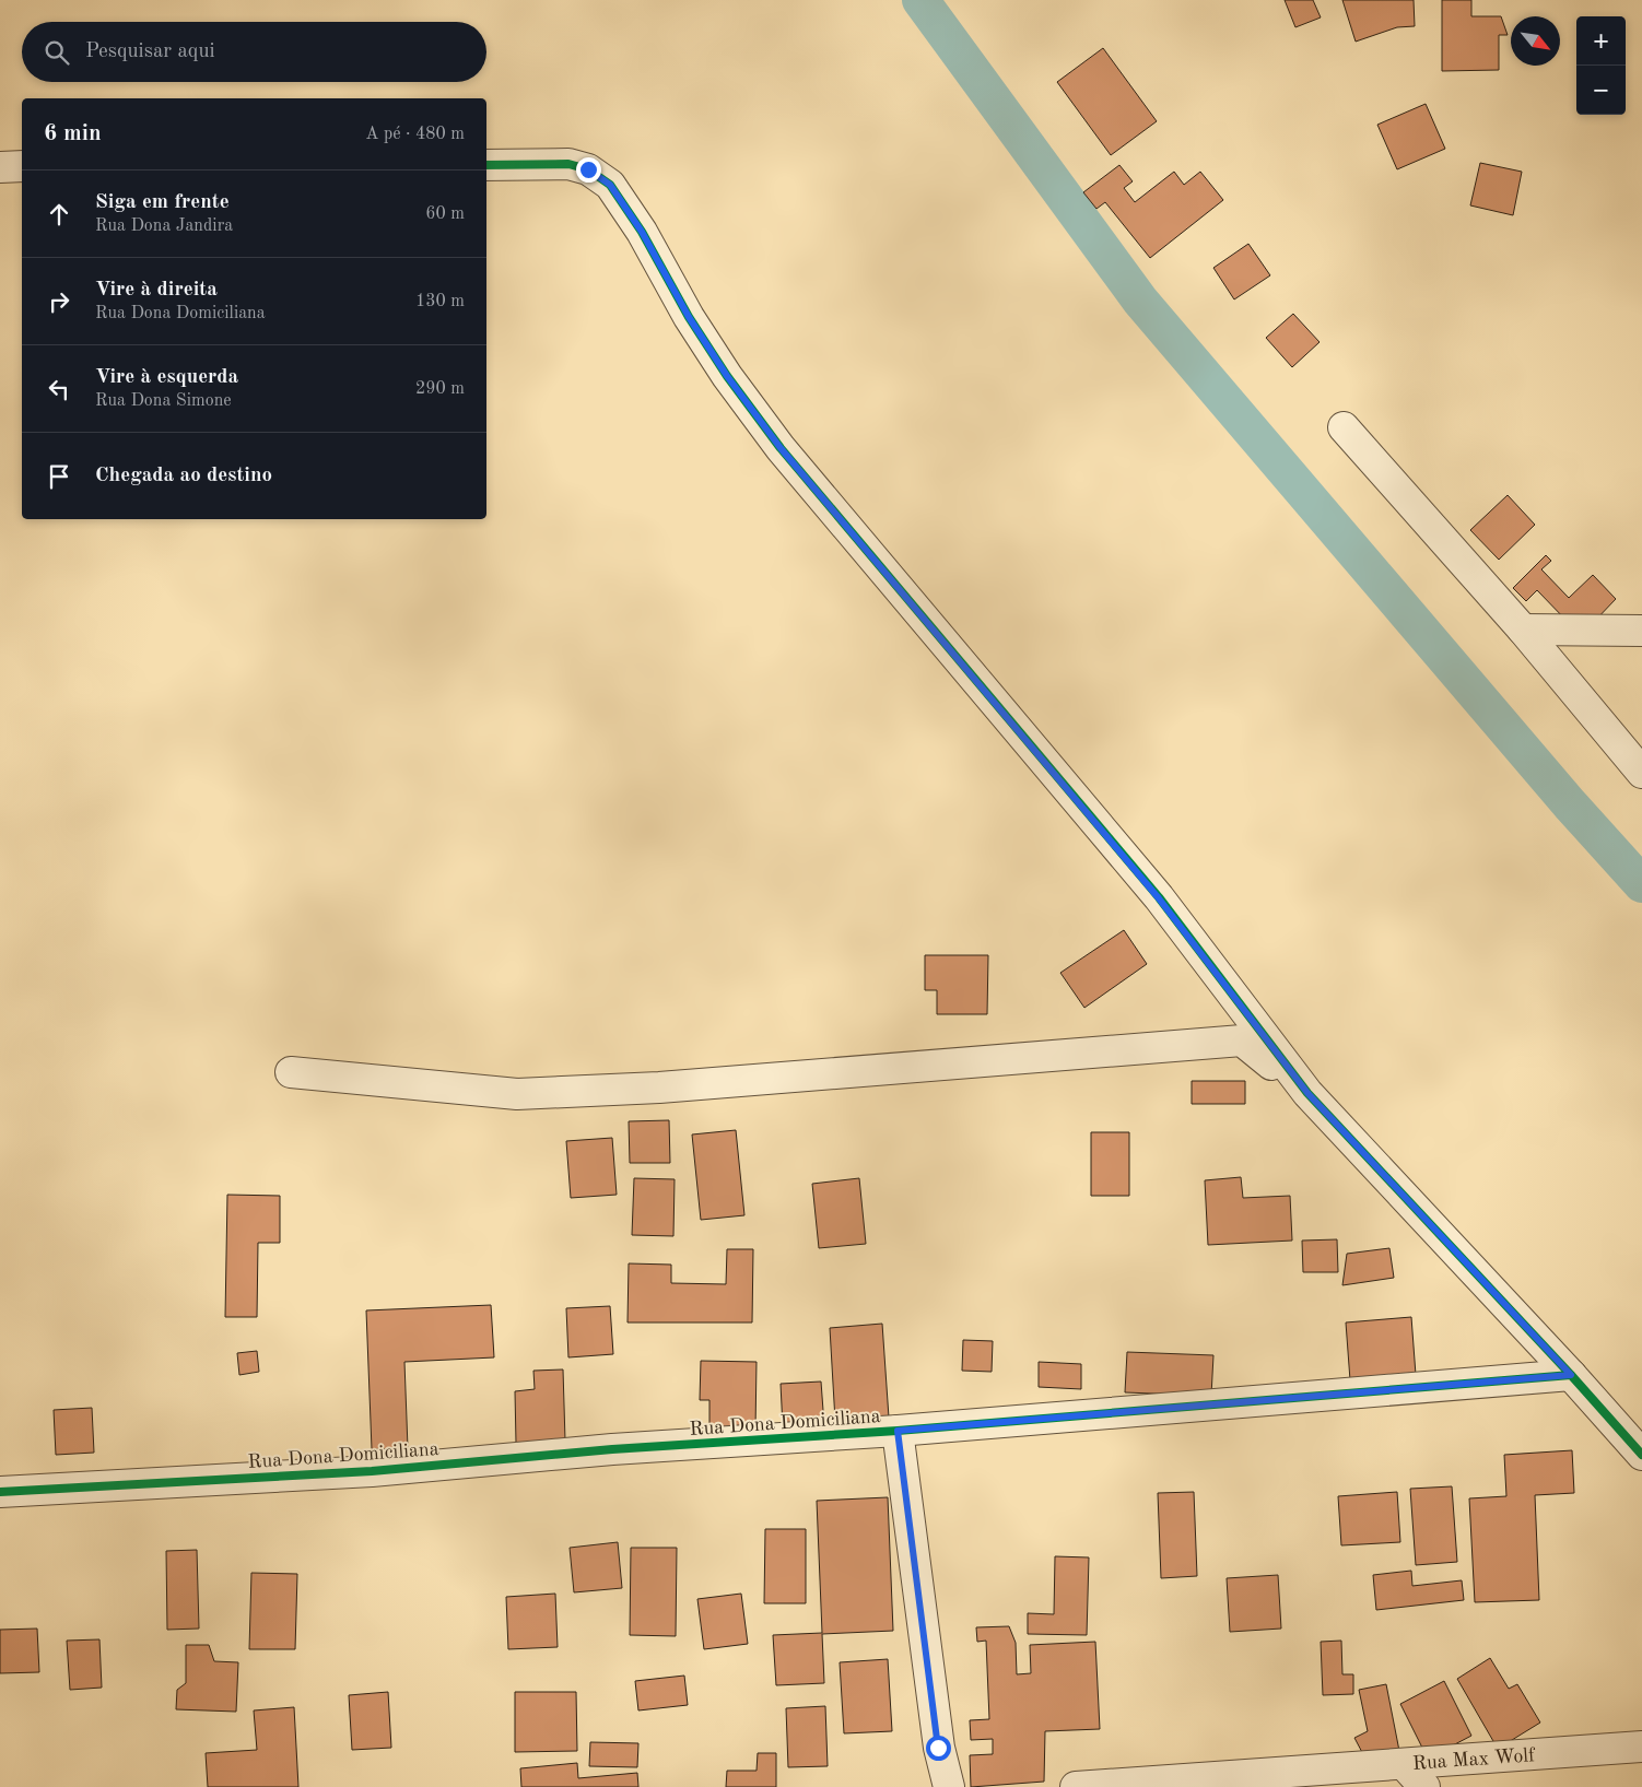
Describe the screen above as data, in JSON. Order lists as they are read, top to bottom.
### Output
{
  "streets": {
    "street": ["Rua Dona Domiciliana", "Rua Max Wolf"]
  },
  "north": "bottom right",
  "page": {
    "map_buttons": ["+", "−"],
    "search": "Pesquisar aqui",
    "heading": ["6 min", "A pé · 480 m"],
    "list": [
      ["Siga em frente", "Rua Dona Jandira", "60 m"],
      ["Vire à direita", "Rua Dona Domiciliana", "130 m"],
      ["Vire à esquerda", "Rua Dona Simone", "290 m"],
      "Chegada ao destino"
    ]
  }
}
